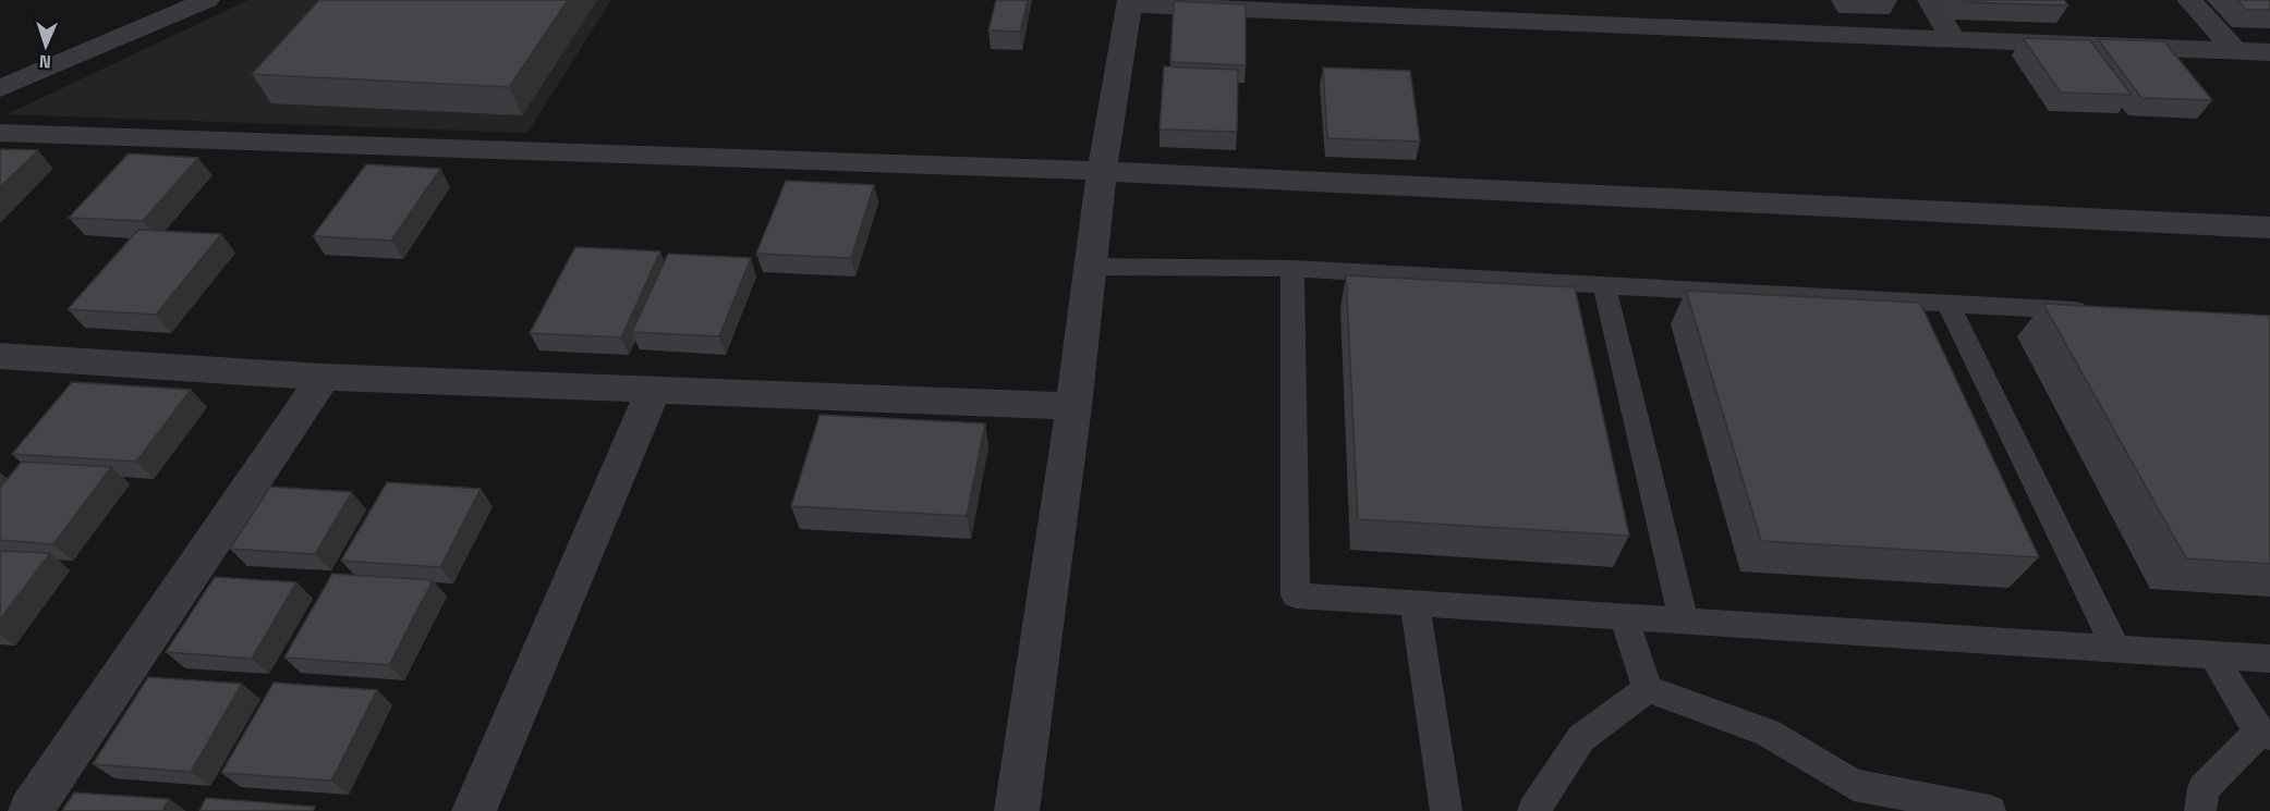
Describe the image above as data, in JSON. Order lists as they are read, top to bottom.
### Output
{
  "north": "bottom"
}
